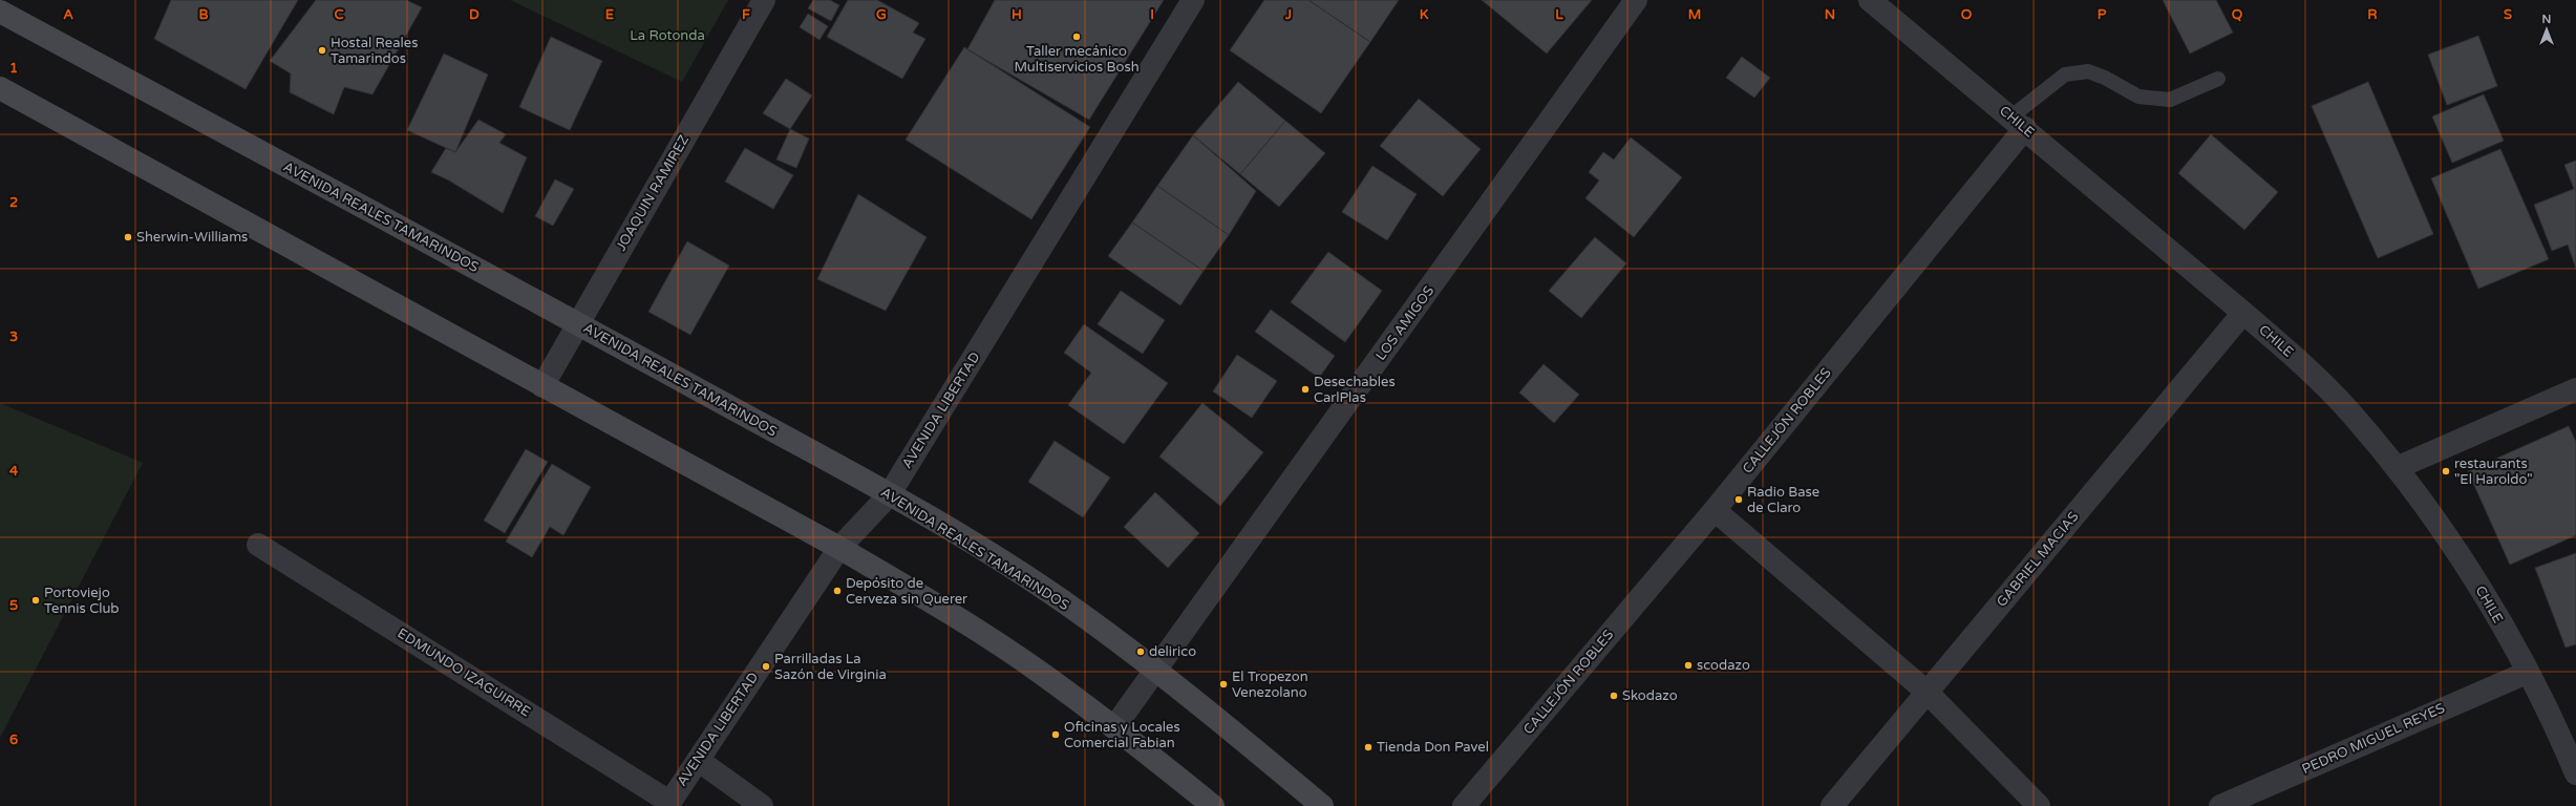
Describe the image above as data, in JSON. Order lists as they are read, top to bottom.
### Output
{
  "streets": {
    "main road": ["AVENIDA REALES TAMARINDOS"],
    "street": [
      "CHILE",
      "JOAQUIN RAMIREZ",
      "LOS AMIGOS",
      "AVENIDA LIBERTAD",
      "CALLEJÓN ROBLES",
      "GABRIEL MACIAS",
      "EDMUNDO IZAGUIRRE",
      "PEDRO MIGUEL REYES"
    ]
  },
  "crossings": [
    ["CHILE", "CALLEJÓN ROBLES"],
    ["CHILE", "GABRIEL MACIAS"],
    ["CHILE", "PEDRO MIGUEL REYES"],
    ["JOAQUIN RAMIREZ", "AVENIDA REALES TAMARINDOS"],
    ["AVENIDA REALES TAMARINDOS", "LOS AMIGOS"],
    ["AVENIDA REALES TAMARINDOS", "AVENIDA LIBERTAD"],
    ["AVENIDA LIBERTAD", "EDMUNDO IZAGUIRRE"]
  ],
  "parks": ["La Rotonda"],
  "places": [
    "Taller mecánico Multiservicios Bosh",
    "Hostal Reales Tamarindos",
    "Sherwin-Williams",
    "Desechables CarlPlas",
    "restaurants \"El Haroldo\"",
    "Radio Base de Claro",
    "Depósito de Cerveza sin Querer",
    "Portoviejo Tennis Club",
    "delirico",
    "scodazo",
    "Parrilladas La Sazón de Virginia",
    "El Tropezon Venezolano",
    "Skodazo",
    "Oficinas y Locales Comercial Fabian",
    "Tienda Don Pavel"
  ],
  "north": "top",
  "grid": {
    "columns": [
      "A",
      "B",
      "C",
      "D",
      "E",
      "F",
      "G",
      "H",
      "I",
      "J",
      "K",
      "L",
      "M",
      "N",
      "O",
      "P",
      "Q",
      "R",
      "S"
    ],
    "rows": [
      "1",
      "2",
      "3",
      "4",
      "5",
      "6"
    ]
  }
}
